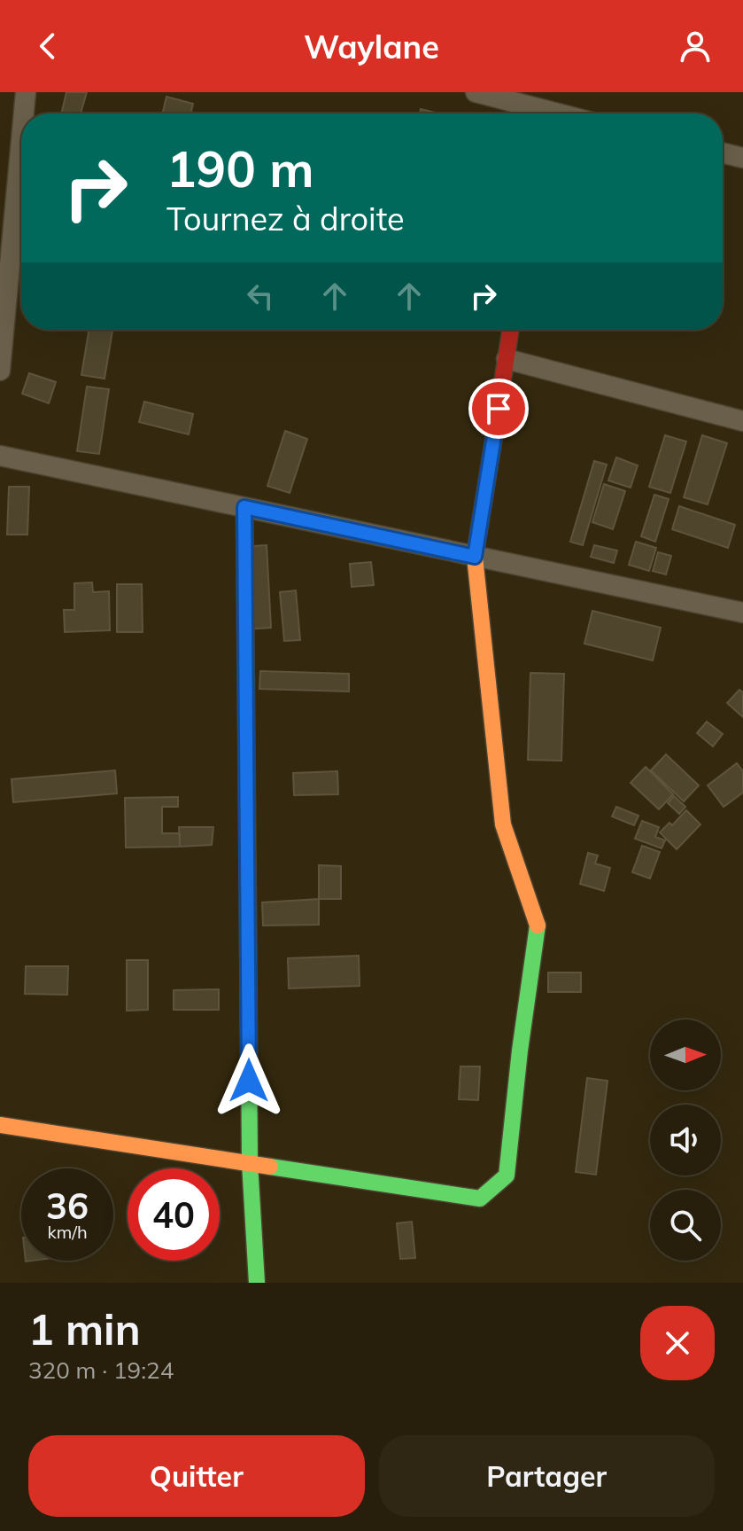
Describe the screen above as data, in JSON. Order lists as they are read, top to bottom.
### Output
{
  "north": "right",
  "page": {
    "header": "Waylane",
    "turn": ["190 m", "Tournez à droite"],
    "speed": "36 km/h",
    "limit": "40",
    "heading": ["1 min", "320 m · 19:24"],
    "buttons": ["Quitter", "Partager"]
  }
}
